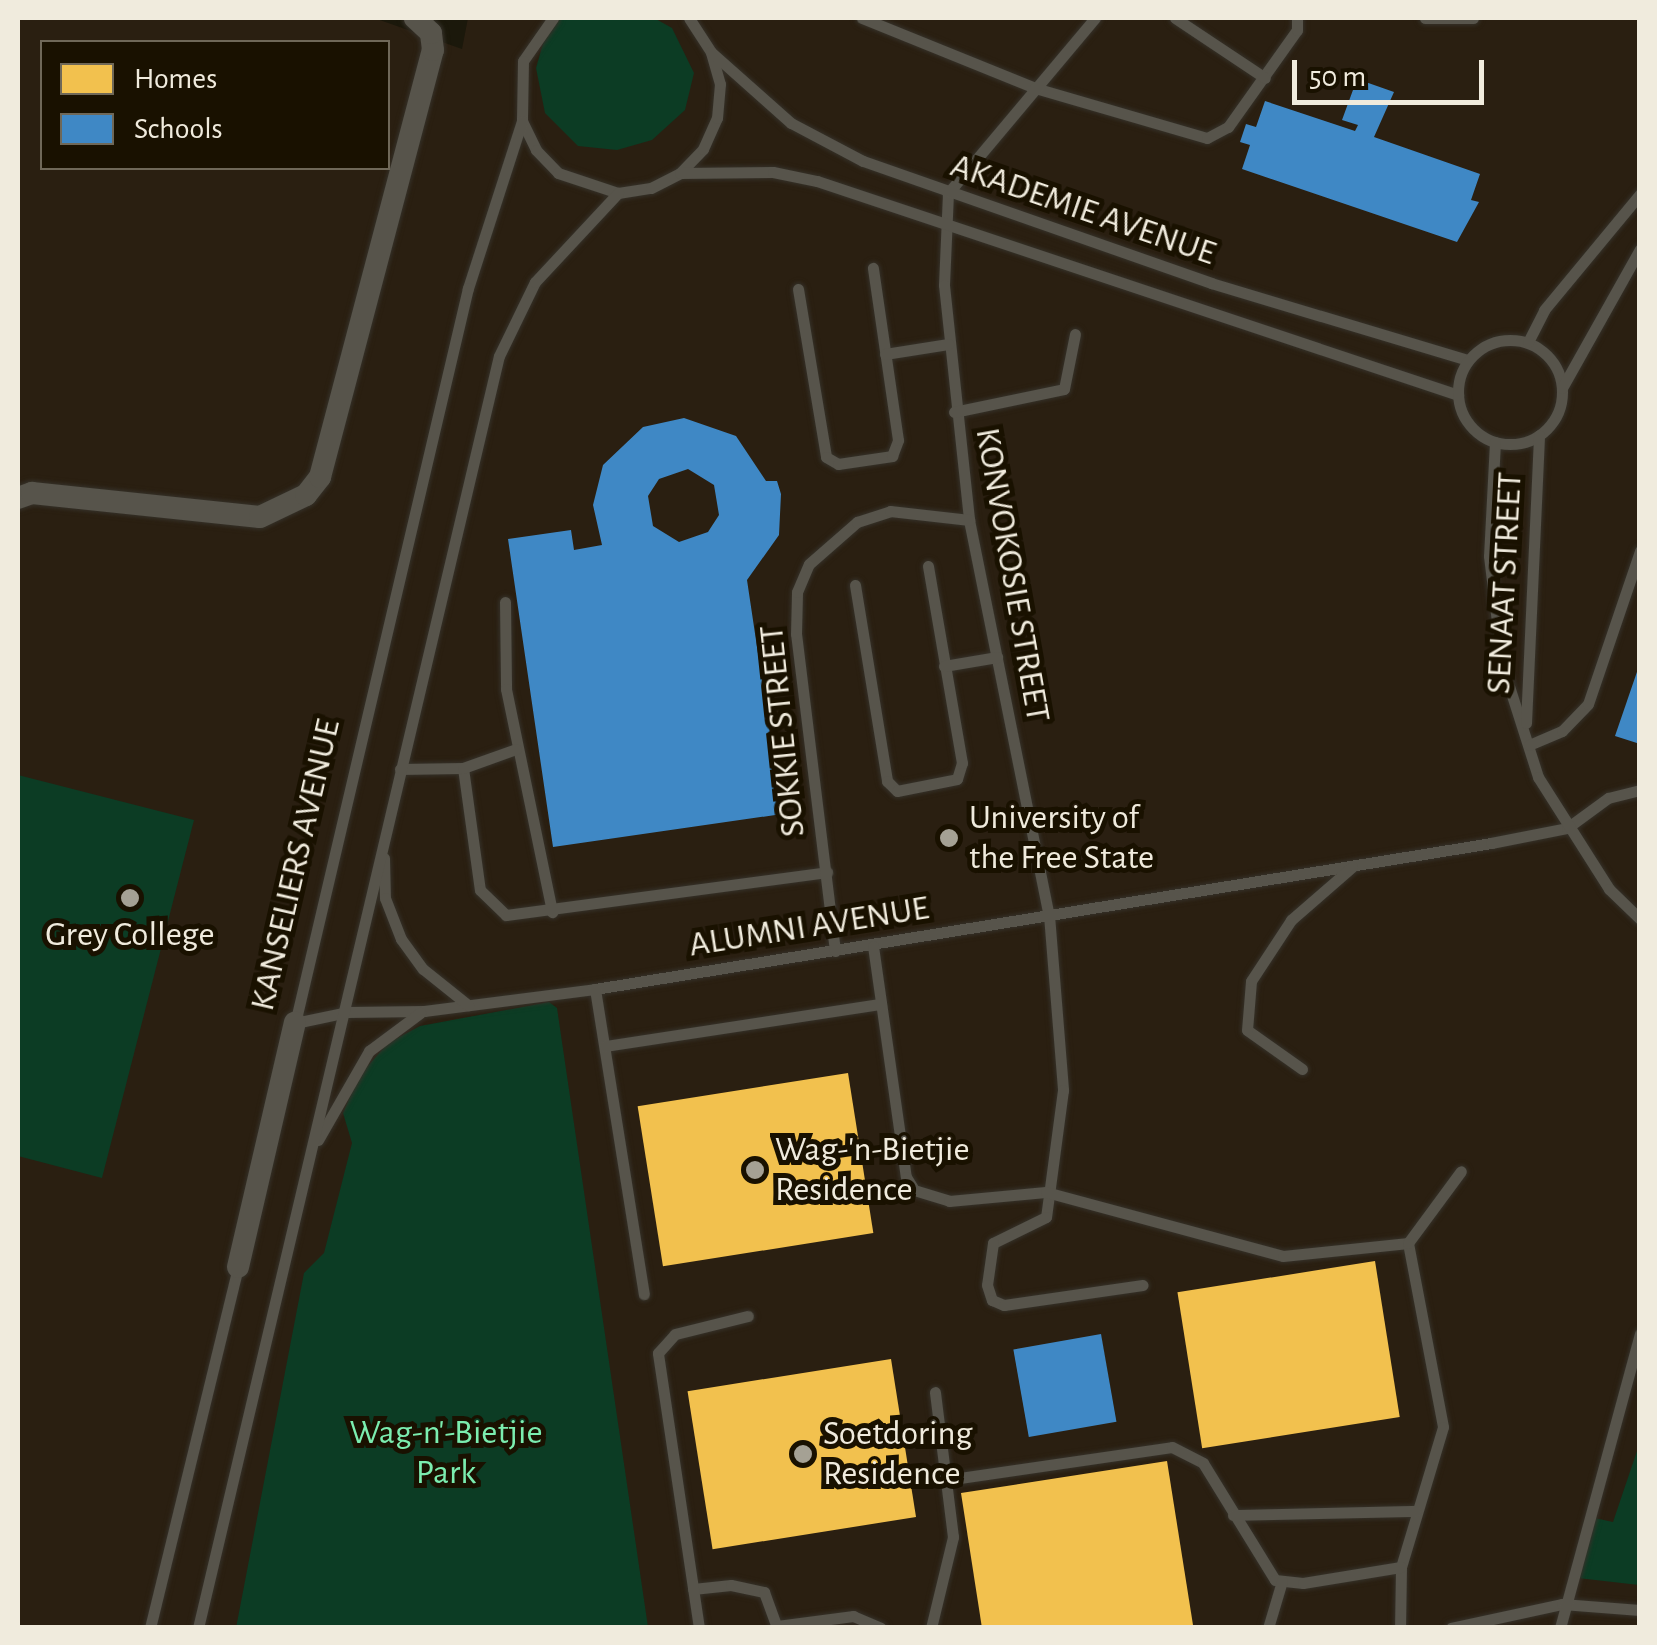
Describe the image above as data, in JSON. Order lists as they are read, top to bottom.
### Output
{
  "streets": {
    "street": ["KANSELIERS AVENUE"],
    "lane": [
      "AKADEMIE AVENUE",
      "KONVOKOSIE STREET",
      "SENAAT STREET",
      "SOKKIE STREET",
      "ALUMNI AVENUE"
    ]
  },
  "crossings": [
    ["AKADEMIE AVENUE", "KONVOKOSIE STREET"],
    ["AKADEMIE AVENUE", "SENAAT STREET"],
    ["KONVOKOSIE STREET", "SOKKIE STREET"],
    ["KONVOKOSIE STREET", "ALUMNI AVENUE"],
    ["SENAAT STREET", "ALUMNI AVENUE"],
    ["SOKKIE STREET", "ALUMNI AVENUE"],
    ["KANSELIERS AVENUE", "ALUMNI AVENUE"]
  ],
  "parks": ["Wag-n'-Bietjie Park"],
  "places": [
    "University of the Free State",
    "Grey College",
    "Wag-'n-Bietjie Residence",
    "Soetdoring Residence"
  ],
  "legend": ["Homes", "Schools"],
  "scale_bar": "50 m"
}
